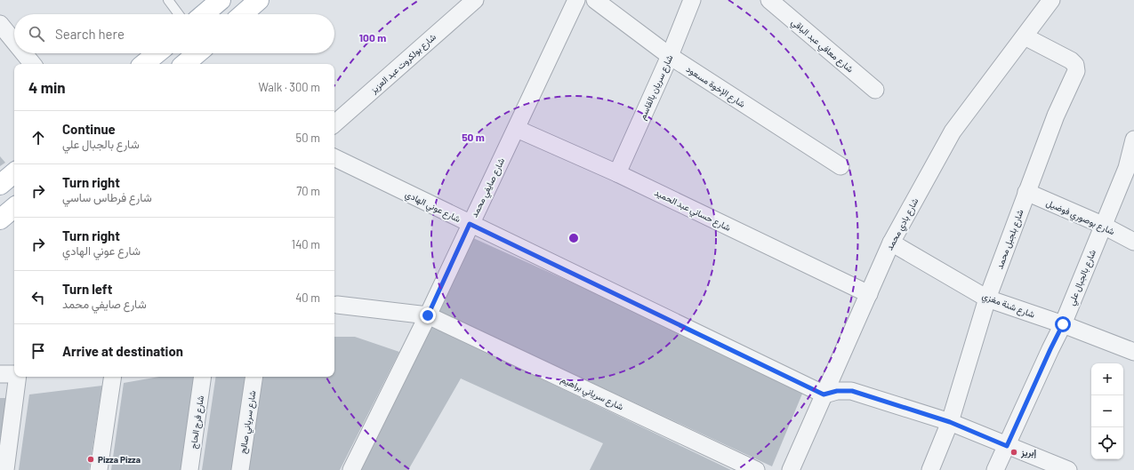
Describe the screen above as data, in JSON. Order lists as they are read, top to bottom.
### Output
{
  "streets": {
    "street": [
      "شارع معافي عبد الباقي",
      "شارع بولكروت عبد العزيز",
      "شارع الإخوة مسعود",
      "شارع سريان بالقاسم",
      "شارع صايفي محمد",
      "شارع عوني الهادي",
      "شارع حساني عبد الحميد",
      "شارع بوصوري فوضيل",
      "شارع بادي محمد",
      "شارع بلجبل محمد",
      "شارع بالجبال علي",
      "شارع شنة مغزي",
      "شارع سرياني براهيم",
      "شارع فرج الحاج",
      "شارع سرياني صالح"
    ]
  },
  "crossings": [
    ["شارع الإخوة مسعود", "شارع سريان بالقاسم"],
    ["شارع سريان بالقاسم", "شارع حساني عبد الحميد"],
    ["شارع صايفي محمد", "شارع عوني الهادي"],
    ["شارع صايفي محمد", "شارع حساني عبد الحميد"],
    ["شارع صايفي محمد", "شارع سرياني براهيم"],
    ["شارع عوني الهادي", "شارع بادي محمد"],
    ["شارع حساني عبد الحميد", "شارع بادي محمد"],
    ["شارع بوصوري فوضيل", "شارع بلجبل محمد"],
    ["شارع بوصوري فوضيل", "شارع بالجبال علي"],
    ["شارع بادي محمد", "شارع بلجبل محمد"],
    ["شارع بادي محمد", "شارع شنة مغزي"],
    ["شارع بلجبل محمد", "شارع شنة مغزي"],
    ["شارع بالجبال علي", "شارع شنة مغزي"]
  ],
  "places": ["إبريز", "Pizza Pizza"],
  "page": {
    "search": "Search here",
    "heading": ["4 min", "Walk · 300 m"],
    "list": [
      ["Continue", "شارع بالجبال علي", "50 m"],
      ["Turn right", "شارع فرطاس ساسي", "70 m"],
      ["Turn right", "شارع عوني الهادي", "140 m"],
      ["Turn left", "شارع صايفي محمد", "40 m"],
      "Arrive at destination"
    ],
    "map_buttons": ["+", "−"]
  },
  "rings": ["100 m", "50 m"]
}
